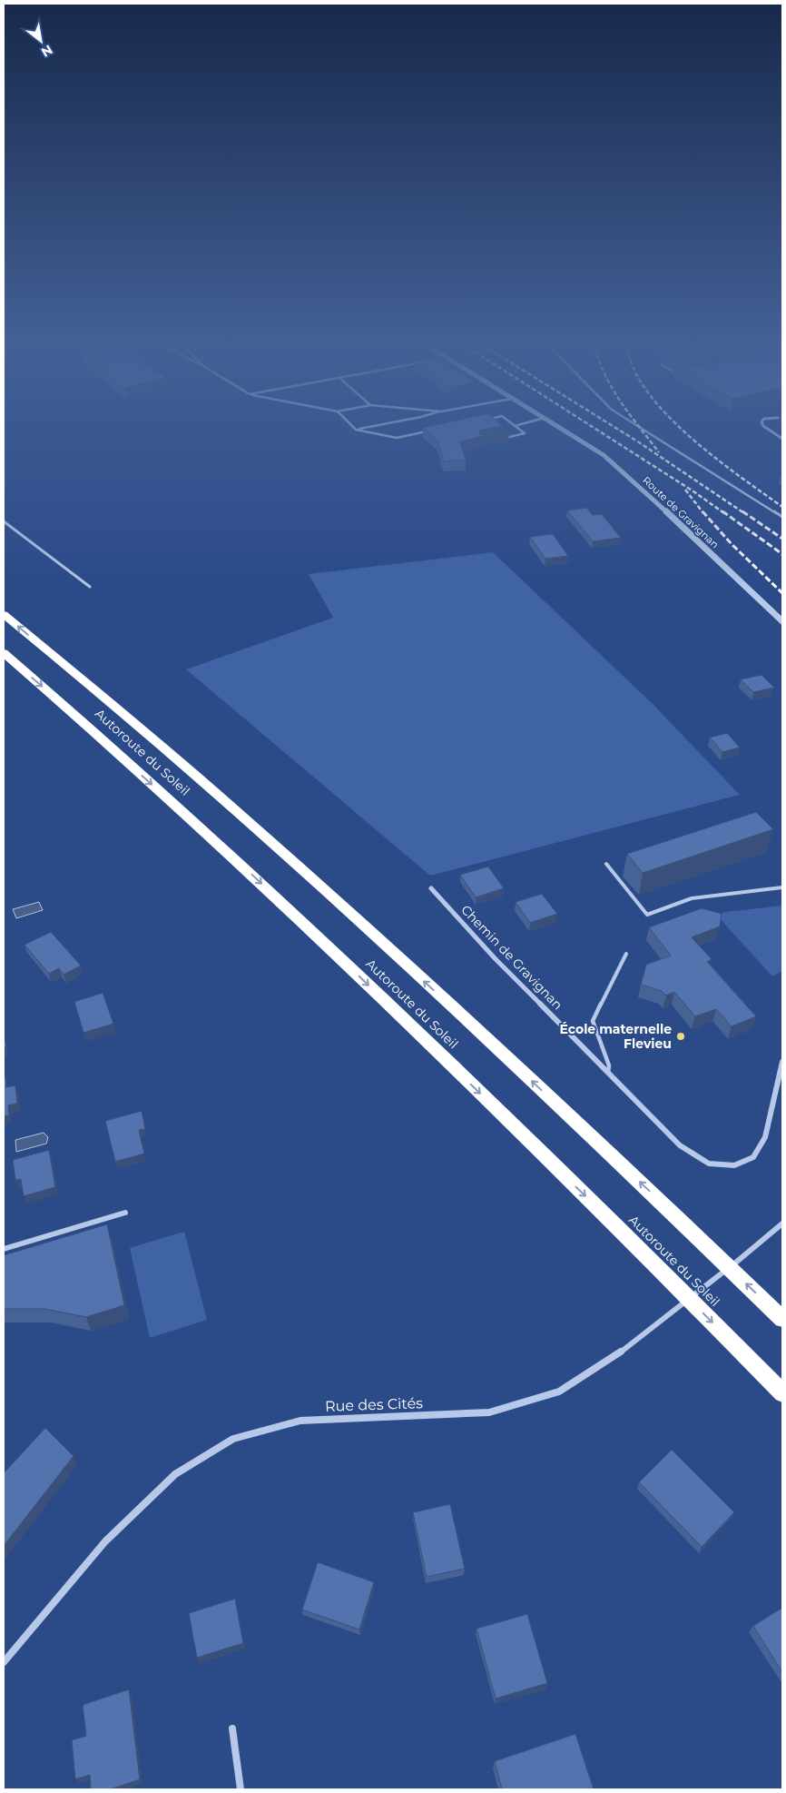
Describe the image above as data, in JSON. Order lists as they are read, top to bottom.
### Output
{
  "streets": {
    "highway": ["Autoroute du Soleil"],
    "street": ["Route de Gravignan", "Chemin de Gravignan", "Rue des Cités"]
  },
  "places": ["École maternelle Flevieu"],
  "north": "bottom right"
}
